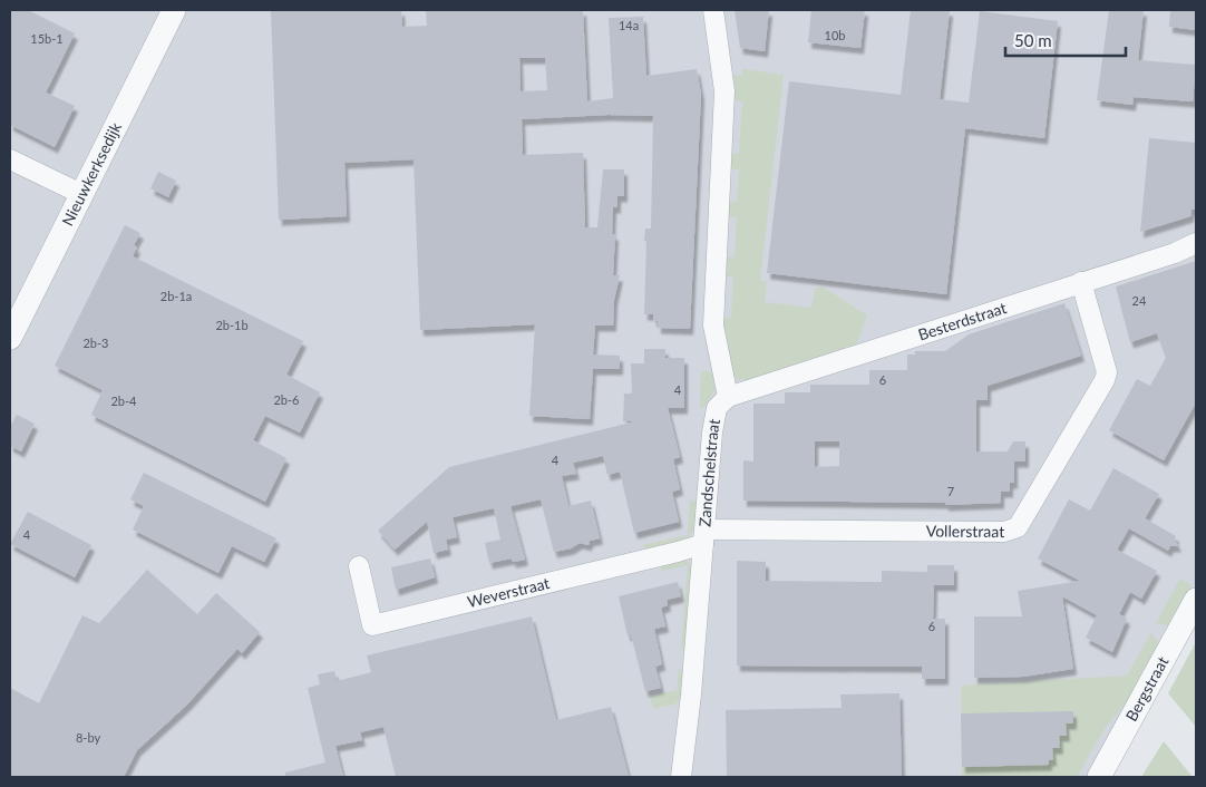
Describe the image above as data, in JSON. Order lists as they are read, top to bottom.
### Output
{
  "streets": {
    "street": [
      "Nieuwkerksedijk",
      "Besterdstraat",
      "Zandschelstraat",
      "Vollerstraat",
      "Weverstraat",
      "Bergstraat"
    ]
  },
  "crossings": [
    ["Besterdstraat", "Zandschelstraat"],
    ["Besterdstraat", "Vollerstraat"],
    ["Zandschelstraat", "Vollerstraat"],
    ["Zandschelstraat", "Weverstraat"],
    ["Vollerstraat", "Weverstraat"]
  ],
  "house_numbers": [
    "14a",
    "10b",
    "15b-1",
    "2b-1a",
    "24",
    "2b-1b",
    "2b-3",
    "6",
    "4",
    "2b-6",
    "2b-4",
    "4",
    "7",
    "4",
    "6",
    "8-by"
  ],
  "scale_bar": "50 m"
}
